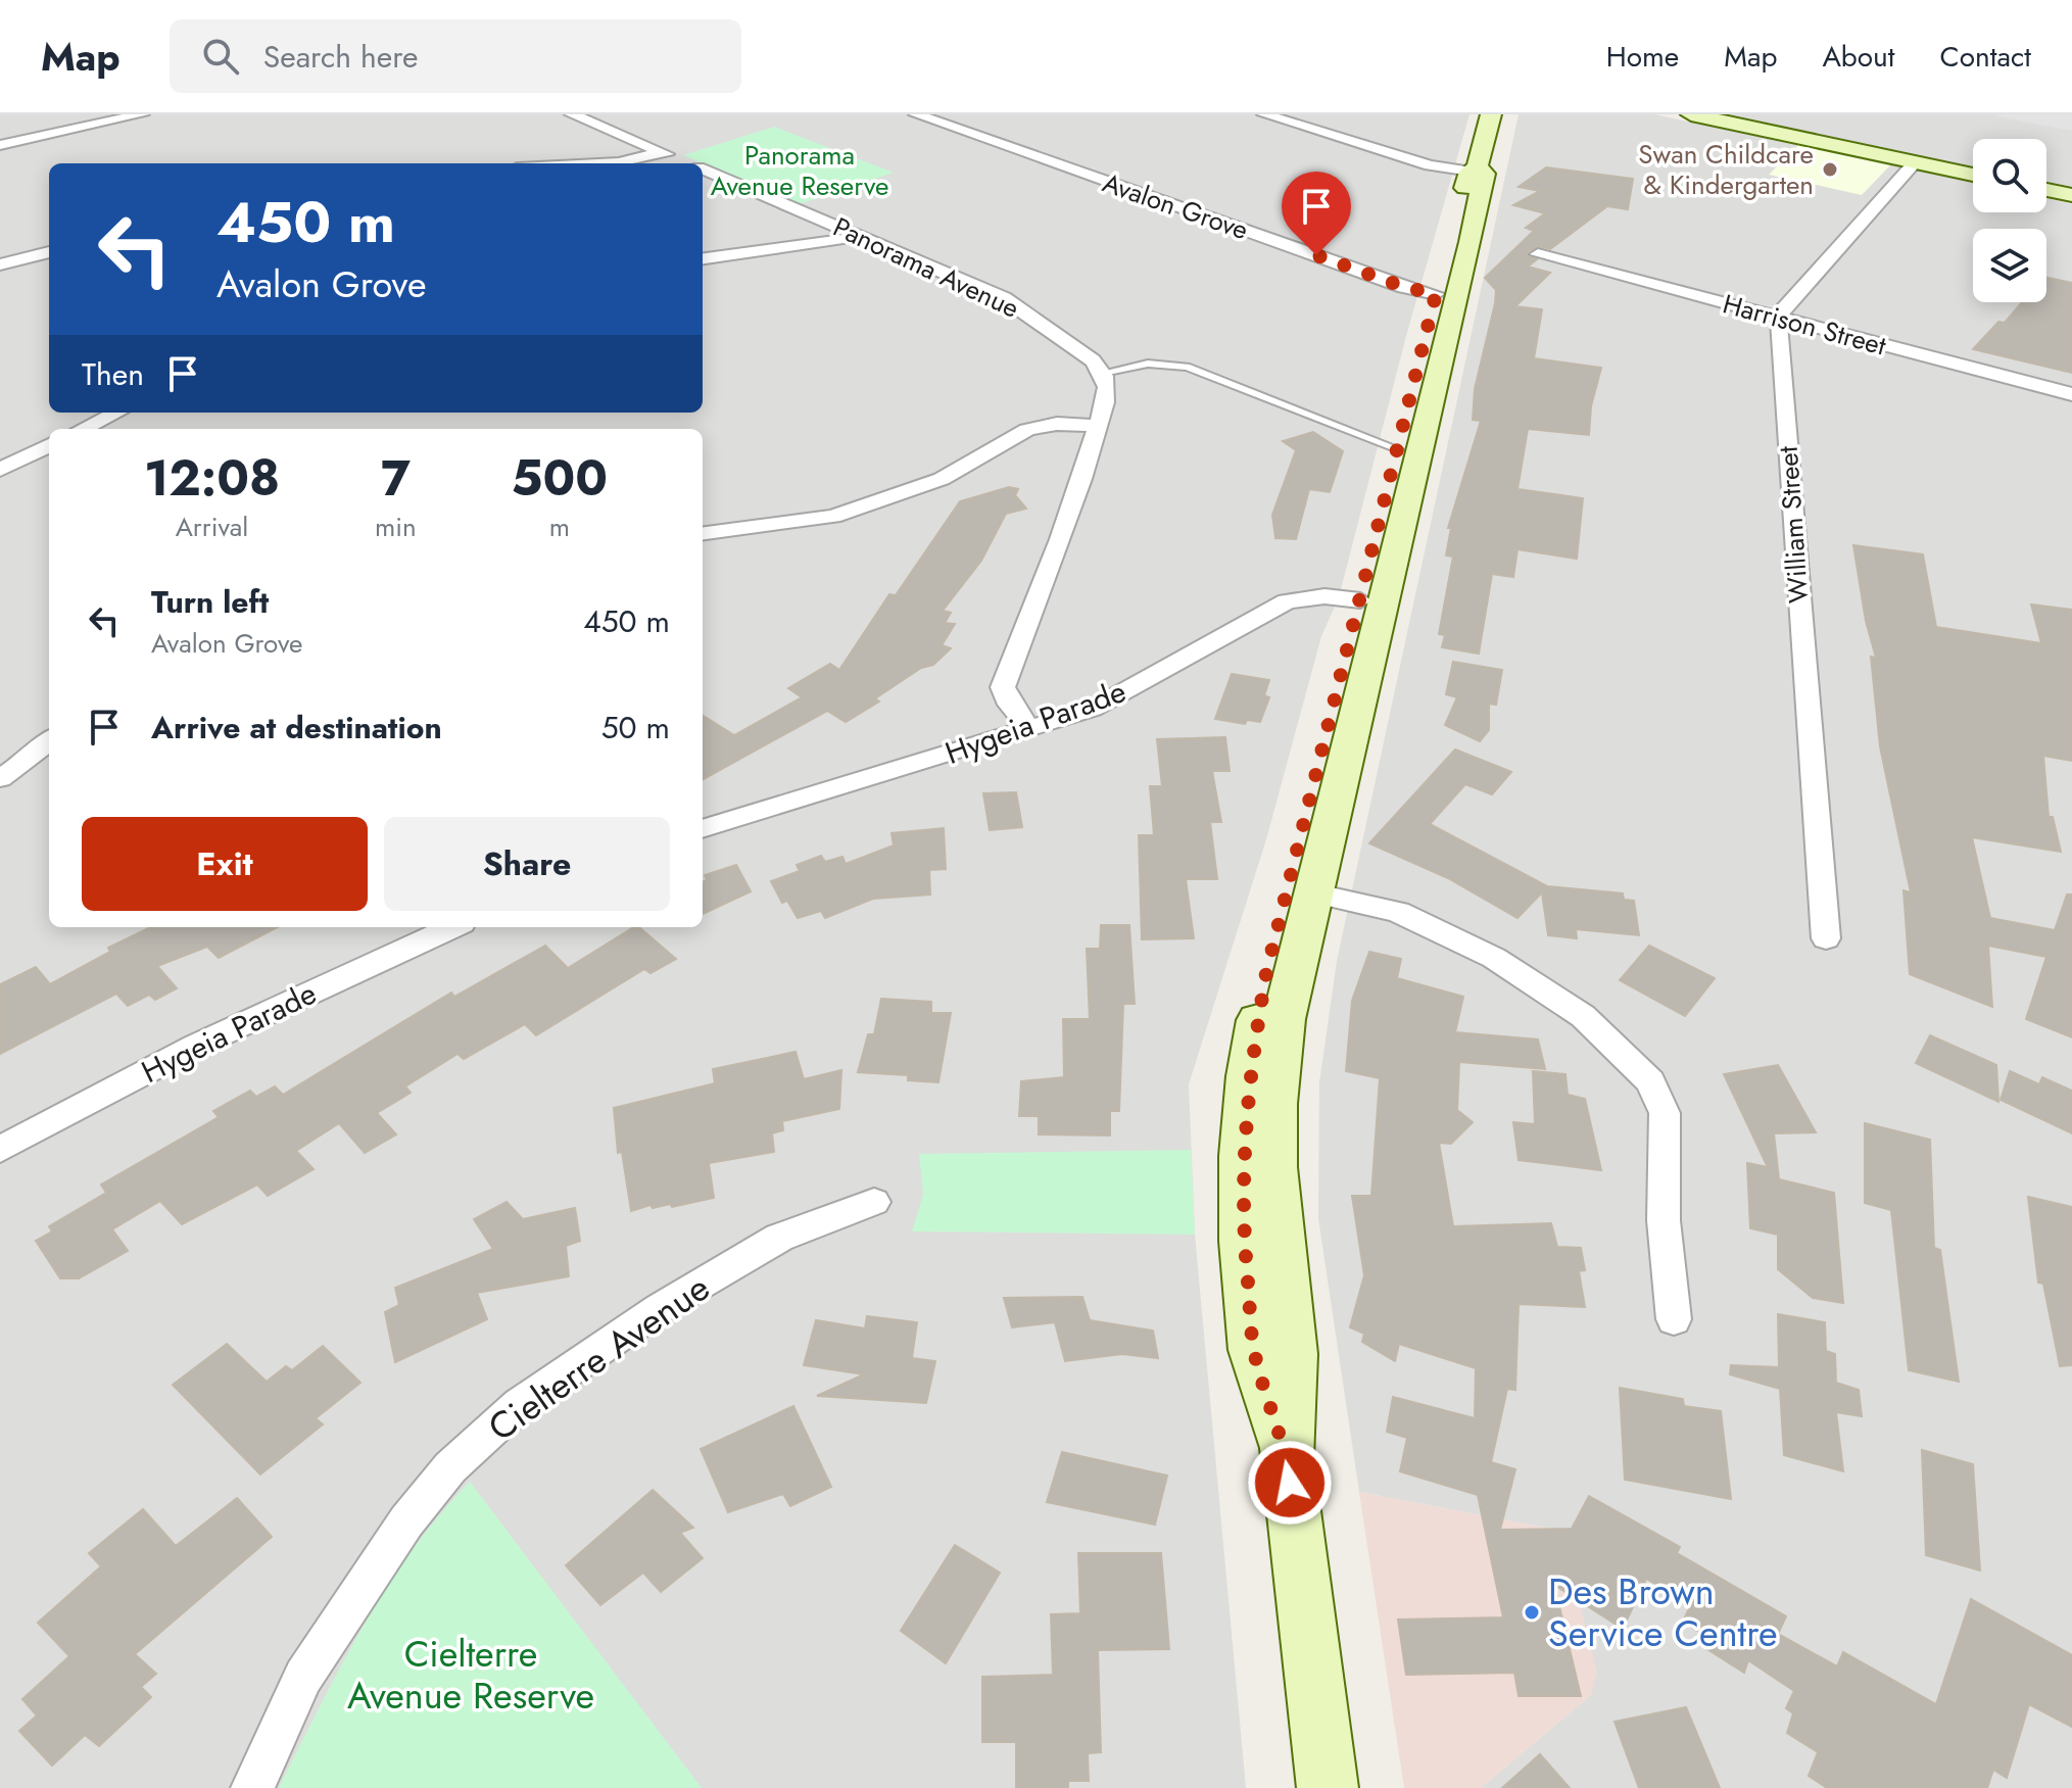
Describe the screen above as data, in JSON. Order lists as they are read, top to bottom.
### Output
{
  "streets": {
    "street": [
      "Avalon Grove",
      "Panorama Avenue",
      "Harrison Street",
      "William Street",
      "Hygeia Parade",
      "Cielterre Avenue"
    ]
  },
  "crossings": [
    ["Harrison Street", "William Street"]
  ],
  "parks": ["Panorama Avenue Reserve", "Cielterre Avenue Reserve"],
  "places": ["Swan Childcare & Kindergarten", "Des Brown Service Centre"],
  "page": {
    "header": "Map",
    "search": "Search here",
    "nav": [
      "Home",
      "Map",
      "About",
      "Contact"
    ],
    "turn": ["450 m", "Avalon Grove"],
    "then": "Then",
    "eta": [
      "12:08",
      "Arrival",
      "7",
      "min",
      "500",
      "m"
    ],
    "list": [
      {
        "name": "Turn left",
        "note": "Avalon Grove",
        "value": "450 m"
      },
      {
        "name": "Arrive at destination",
        "value": "50 m"
      }
    ],
    "buttons": ["Exit", "Share"]
  }
}
